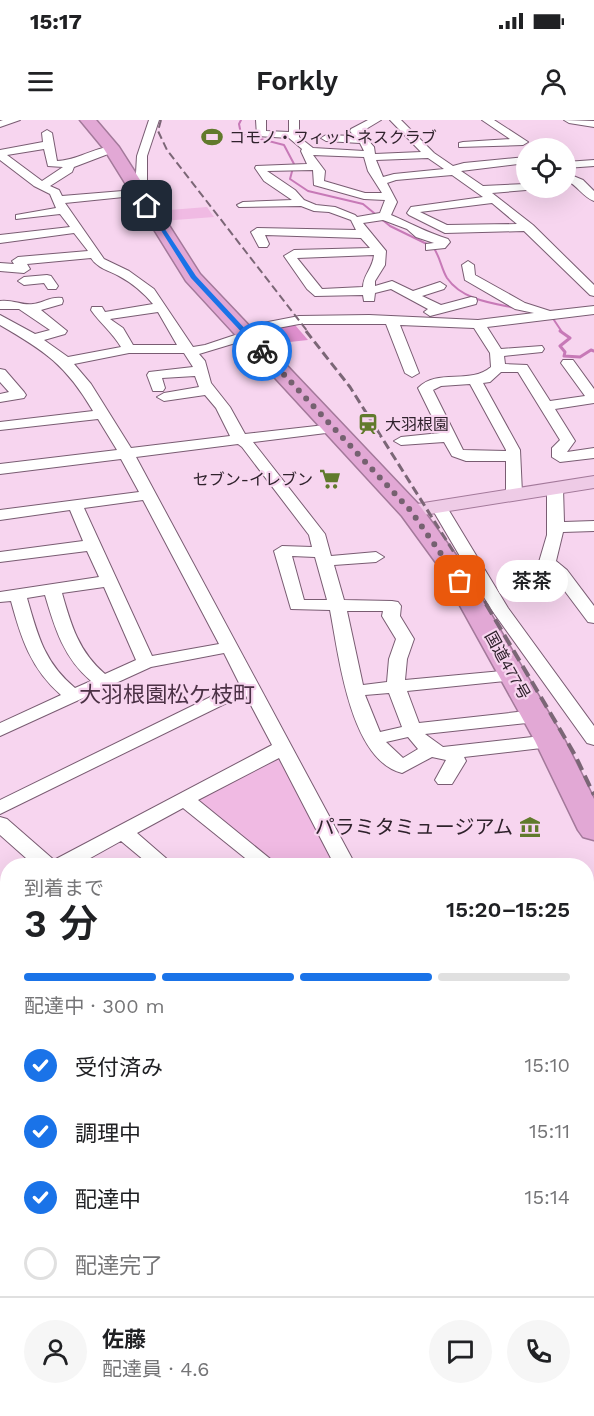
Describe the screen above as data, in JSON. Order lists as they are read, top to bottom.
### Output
{
  "streets": {
    "highway": ["国道477号"]
  },
  "districts": ["大羽根園松ケ枝町"],
  "places": {
    "sports": ["コモノ・フィットネスクラブ"],
    "station": ["大羽根園"],
    "supermarket": ["セブン-イレブン"],
    "other": ["茶茶"],
    "museum": ["パラミタミュージアム"]
  },
  "page": {
    "status": "15:17",
    "header": "Forkly",
    "bubble": "茶茶",
    "heading": ["3 分", "到着まで", "15:20–15:25"],
    "panel": ["佐藤", "配達員 · 4.6"],
    "bar": "配達中 · 300 m",
    "list": [
      ["受付済み", "15:10"],
      ["調理中", "15:11"],
      ["配達中", "15:14"],
      "配達完了"
    ]
  }
}
